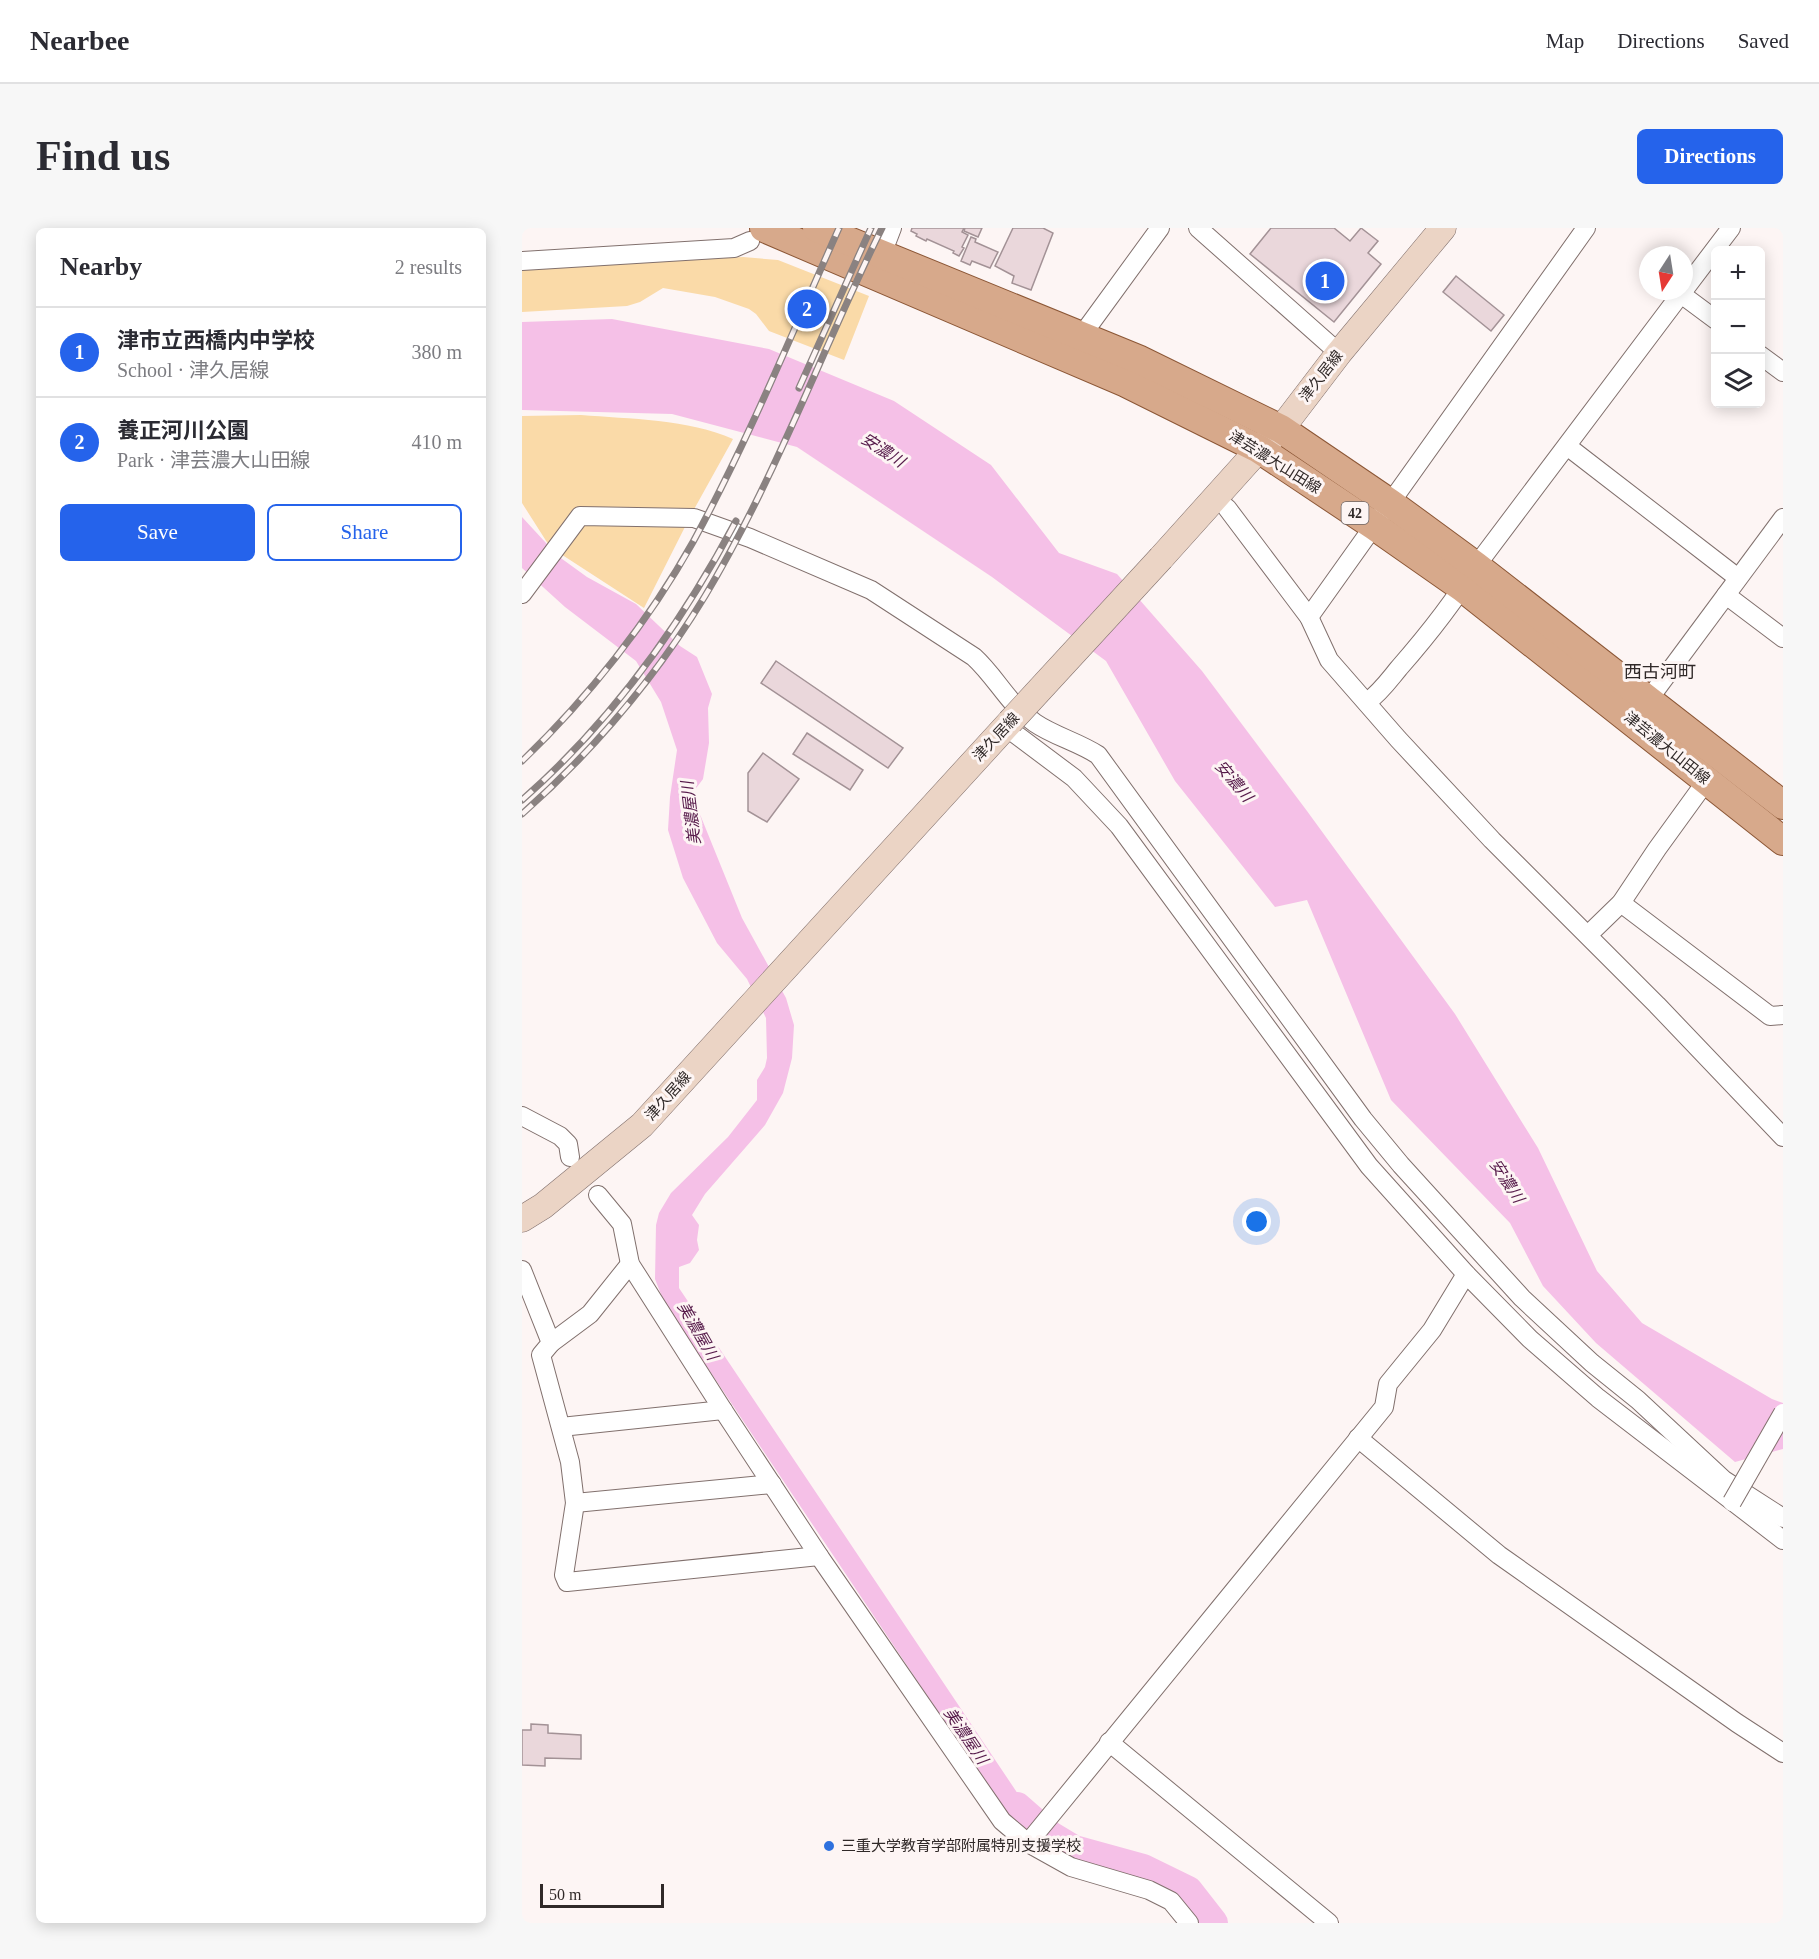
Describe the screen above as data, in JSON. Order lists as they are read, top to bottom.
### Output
{
  "streets": {
    "main road": ["津久居線", "津芸濃大山田線", "42"]
  },
  "crossings": [
    ["津久居線", "津芸濃大山田線"]
  ],
  "districts": ["西古河町"],
  "water": ["安濃川", "美濃屋川"],
  "places": ["三重大学教育学部附属特別支援学校"],
  "scale_bar": "50 m",
  "north": "bottom",
  "page": {
    "header": "Nearbee",
    "nav": ["Map", "Directions", "Saved"],
    "buttons": [
      "Directions",
      ["Save", "Share"]
    ],
    "title": "Find us",
    "heading": ["Nearby", "2 results"],
    "map_buttons": ["+", "−"],
    "pins": ["1", "2"],
    "list": [
      {
        "mark": "1",
        "name": "津市立西橋内中学校",
        "note": "School · 津久居線",
        "value": "380 m"
      },
      {
        "mark": "2",
        "name": "養正河川公園",
        "note": "Park · 津芸濃大山田線",
        "value": "410 m"
      }
    ],
    "scale": "50 m"
  }
}
